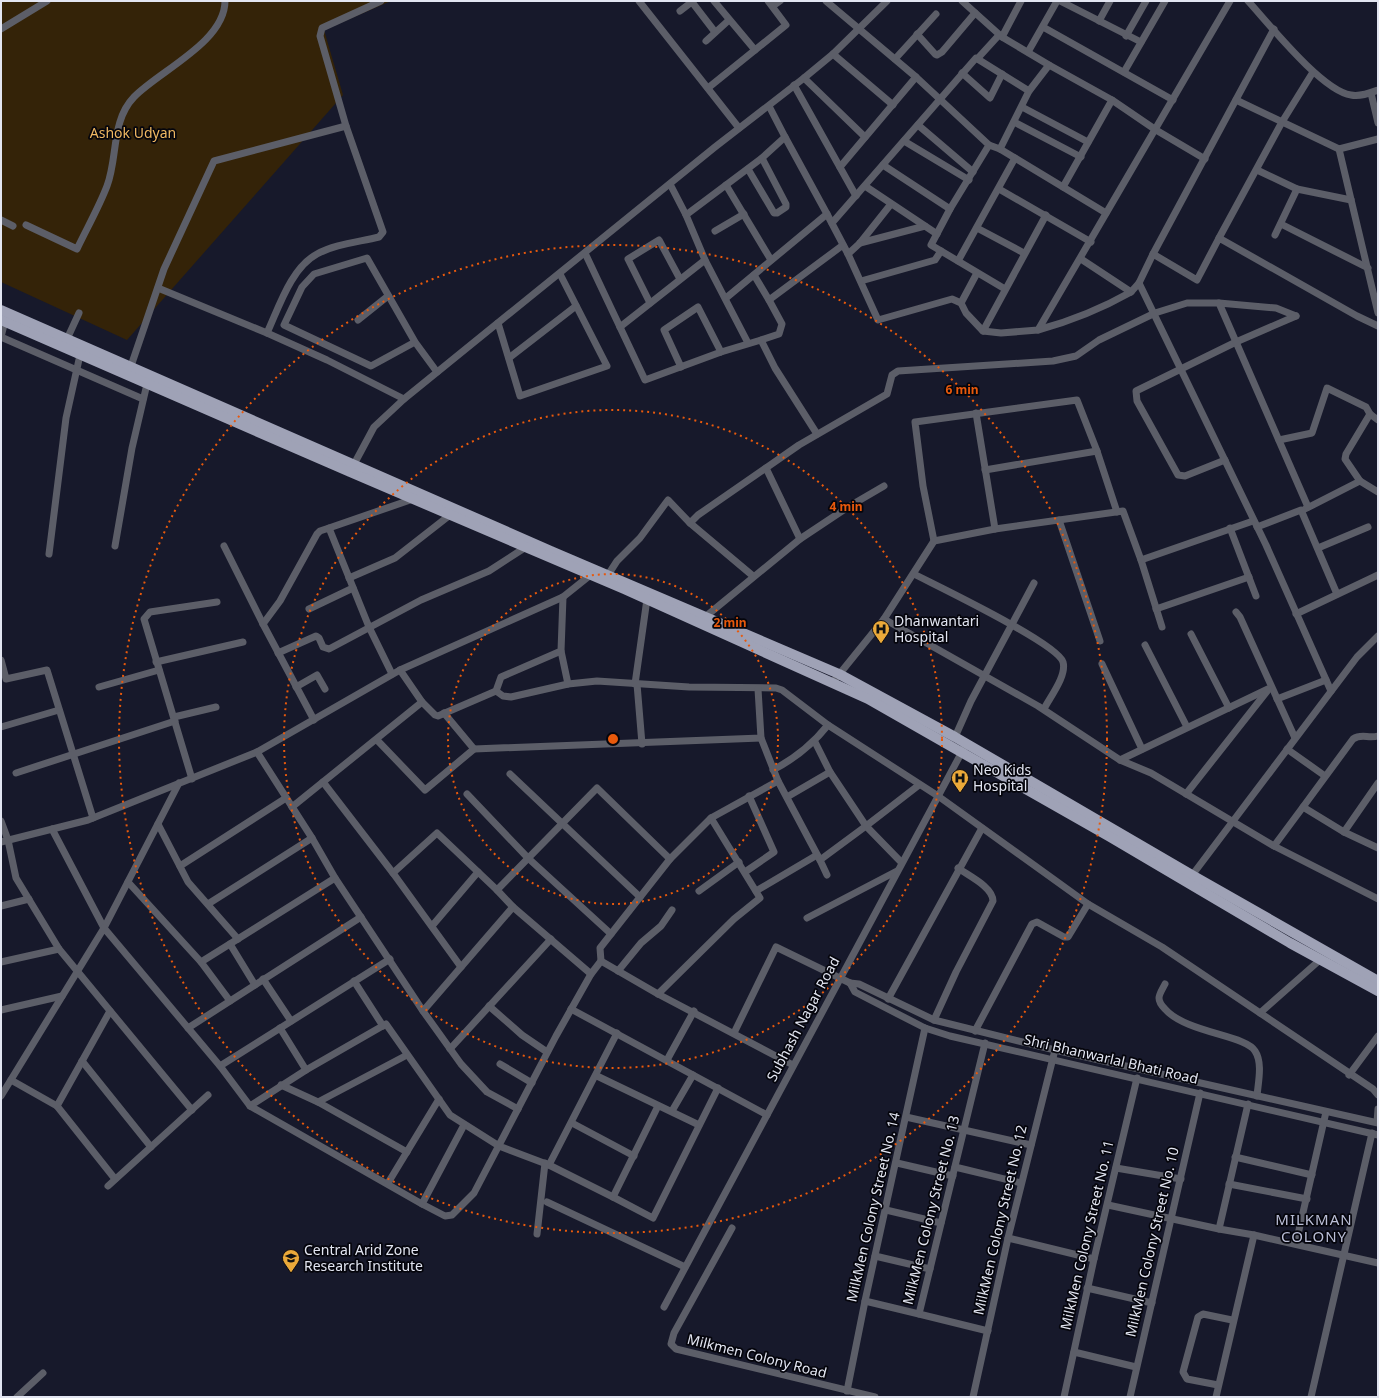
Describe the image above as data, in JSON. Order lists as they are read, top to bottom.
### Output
{
  "streets": {
    "street": [
      "Subhash Nagar Road",
      "Shri Bhanwarlal Bhati Road",
      "MilkMen Colony Street No. 14",
      "MilkMen Colony Street No. 13",
      "MilkMen Colony Street No. 12",
      "MilkMen Colony Street No. 11",
      "MilkMen Colony Street No. 10",
      "Milkmen Colony Road"
    ]
  },
  "crossings": [
    ["Subhash Nagar Road", "Shri Bhanwarlal Bhati Road"],
    ["Shri Bhanwarlal Bhati Road", "MilkMen Colony Street No. 14"],
    ["Shri Bhanwarlal Bhati Road", "MilkMen Colony Street No. 13"],
    ["Shri Bhanwarlal Bhati Road", "MilkMen Colony Street No. 12"],
    ["Shri Bhanwarlal Bhati Road", "MilkMen Colony Street No. 11"],
    ["Shri Bhanwarlal Bhati Road", "MilkMen Colony Street No. 10"],
    ["MilkMen Colony Street No. 14", "Milkmen Colony Road"],
    ["MilkMen Colony Street No. 13", "MilkMen Colony Street No. 12"]
  ],
  "districts": ["MILKMAN COLONY"],
  "parks": ["Ashok Udyan"],
  "places": {
    "hospital": ["Dhanwantari Hospital", "Neo Kids Hospital"],
    "school or university": ["Central Arid Zone Research Institute"]
  },
  "rings": ["6 min", "4 min", "2 min"]
}
